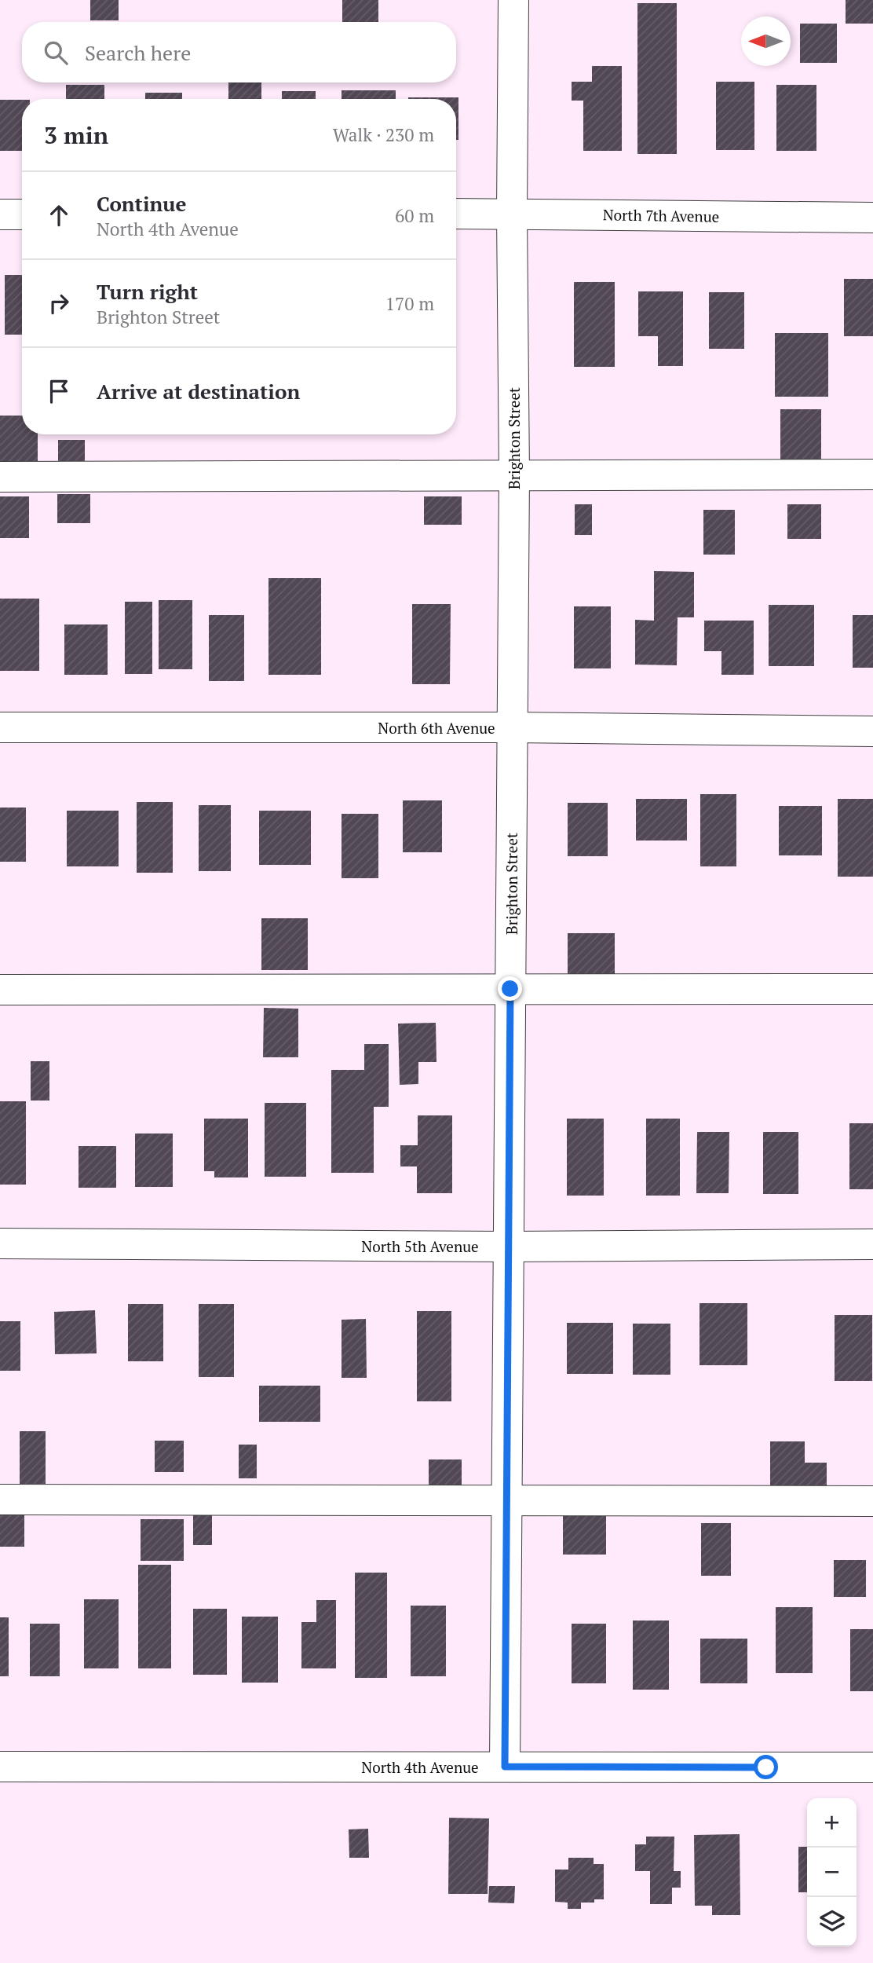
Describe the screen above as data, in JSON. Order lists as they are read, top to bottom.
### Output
{
  "streets": {
    "street": [
      "North 7th Avenue",
      "Brighton Street",
      "North 6th Avenue",
      "North 5th Avenue",
      "North 4th Avenue"
    ]
  },
  "crossings": [
    ["North 7th Avenue", "Brighton Street"],
    ["Brighton Street", "North 6th Avenue"],
    ["Brighton Street", "North 5th Avenue"],
    ["Brighton Street", "North 4th Avenue"]
  ],
  "north": "left",
  "page": {
    "search": "Search here",
    "heading": ["3 min", "Walk · 230 m"],
    "list": [
      ["Continue", "North 4th Avenue", "60 m"],
      ["Turn right", "Brighton Street", "170 m"],
      "Arrive at destination"
    ],
    "map_buttons": ["+", "−"]
  }
}
